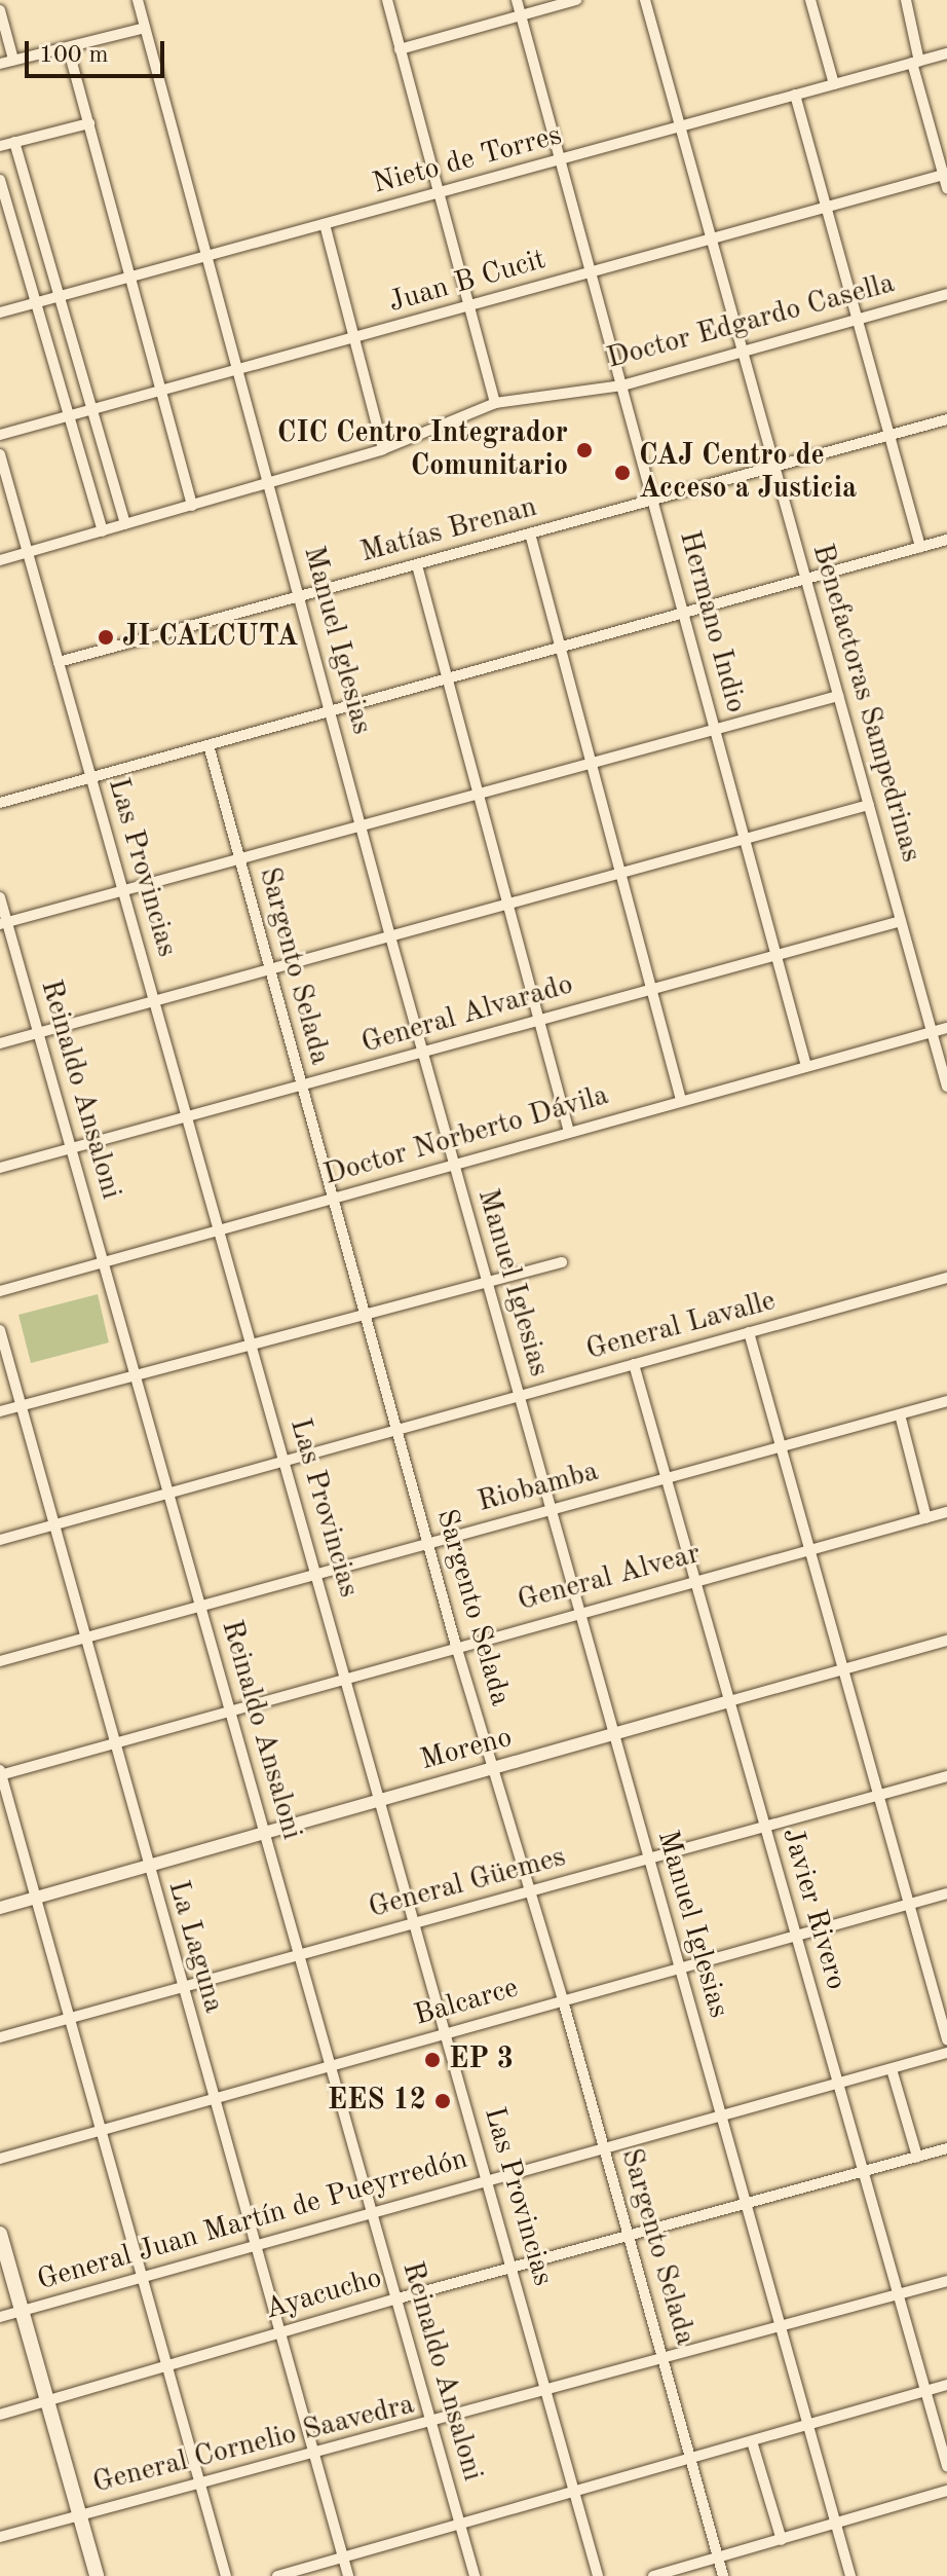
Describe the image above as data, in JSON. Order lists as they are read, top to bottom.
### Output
{
  "streets": {
    "street": [
      "Nieto de Torres",
      "Juan B Cucit",
      "Doctor Edgardo Casella",
      "Matías Brenan",
      "Hermano Indio",
      "Manuel Iglesias",
      "Benefactoras Sampedrinas",
      "Las Provincias",
      "Sargento Selada",
      "General Alvarado",
      "Reinaldo Ansaloni",
      "Doctor Norberto Dávila",
      "General Lavalle",
      "Riobamba",
      "General Alvear",
      "Moreno",
      "General Güemes",
      "Javier Rivero",
      "La Laguna",
      "Balcarce",
      "General Juan Martín de Pueyrredón",
      "Ayacucho",
      "General Cornelio Saavedra"
    ]
  },
  "crossings": [
    ["Nieto de Torres", "Hermano Indio"],
    ["Nieto de Torres", "Manuel Iglesias"],
    ["Nieto de Torres", "Benefactoras Sampedrinas"],
    ["Juan B Cucit", "Hermano Indio"],
    ["Juan B Cucit", "Manuel Iglesias"],
    ["Juan B Cucit", "Benefactoras Sampedrinas"],
    ["Doctor Edgardo Casella", "Hermano Indio"],
    ["Doctor Edgardo Casella", "Manuel Iglesias"],
    ["Doctor Edgardo Casella", "Benefactoras Sampedrinas"],
    ["Doctor Edgardo Casella", "Las Provincias"],
    ["Matías Brenan", "Hermano Indio"],
    ["Matías Brenan", "Manuel Iglesias"],
    ["Matías Brenan", "Benefactoras Sampedrinas"],
    ["Matías Brenan", "Las Provincias"],
    ["Hermano Indio", "General Alvarado"],
    ["Hermano Indio", "Doctor Norberto Dávila"],
    ["Manuel Iglesias", "General Alvarado"],
    ["Manuel Iglesias", "Doctor Norberto Dávila"],
    ["Manuel Iglesias", "General Lavalle"],
    ["Manuel Iglesias", "Riobamba"],
    ["Manuel Iglesias", "General Alvear"],
    ["Manuel Iglesias", "Moreno"],
    ["Manuel Iglesias", "General Güemes"],
    ["Manuel Iglesias", "Balcarce"],
    ["Manuel Iglesias", "General Juan Martín de Pueyrredón"],
    ["Manuel Iglesias", "Ayacucho"],
    ["Manuel Iglesias", "General Cornelio Saavedra"],
    ["Benefactoras Sampedrinas", "General Alvarado"],
    ["Benefactoras Sampedrinas", "Doctor Norberto Dávila"],
    ["Las Provincias", "General Alvarado"],
    ["Las Provincias", "Doctor Norberto Dávila"],
    ["Las Provincias", "General Lavalle"],
    ["Las Provincias", "Riobamba"],
    ["Las Provincias", "General Alvear"],
    ["Las Provincias", "Moreno"],
    ["Las Provincias", "General Güemes"],
    ["Las Provincias", "Balcarce"],
    ["Las Provincias", "General Juan Martín de Pueyrredón"],
    ["Las Provincias", "Ayacucho"],
    ["Las Provincias", "General Cornelio Saavedra"],
    ["Sargento Selada", "General Alvarado"],
    ["Sargento Selada", "Doctor Norberto Dávila"],
    ["Sargento Selada", "General Lavalle"],
    ["Sargento Selada", "Riobamba"],
    ["Sargento Selada", "General Alvear"],
    ["Sargento Selada", "Moreno"],
    ["Sargento Selada", "General Güemes"],
    ["Sargento Selada", "Balcarce"],
    ["Sargento Selada", "General Juan Martín de Pueyrredón"],
    ["Sargento Selada", "Ayacucho"],
    ["Sargento Selada", "General Cornelio Saavedra"],
    ["General Alvarado", "Reinaldo Ansaloni"],
    ["Reinaldo Ansaloni", "Doctor Norberto Dávila"],
    ["Reinaldo Ansaloni", "General Lavalle"],
    ["Reinaldo Ansaloni", "Riobamba"],
    ["Reinaldo Ansaloni", "General Alvear"],
    ["Reinaldo Ansaloni", "Moreno"],
    ["Reinaldo Ansaloni", "General Güemes"],
    ["Reinaldo Ansaloni", "Balcarce"],
    ["Reinaldo Ansaloni", "General Juan Martín de Pueyrredón"],
    ["Reinaldo Ansaloni", "Ayacucho"],
    ["Reinaldo Ansaloni", "General Cornelio Saavedra"],
    ["General Lavalle", "Javier Rivero"],
    ["General Lavalle", "La Laguna"],
    ["Riobamba", "Javier Rivero"],
    ["Riobamba", "La Laguna"],
    ["General Alvear", "Javier Rivero"],
    ["General Alvear", "La Laguna"],
    ["Moreno", "Javier Rivero"],
    ["Moreno", "La Laguna"],
    ["General Güemes", "Javier Rivero"],
    ["General Güemes", "La Laguna"],
    ["Javier Rivero", "Balcarce"],
    ["Javier Rivero", "General Juan Martín de Pueyrredón"],
    ["Javier Rivero", "Ayacucho"],
    ["Javier Rivero", "General Cornelio Saavedra"],
    ["La Laguna", "Balcarce"],
    ["La Laguna", "General Juan Martín de Pueyrredón"],
    ["La Laguna", "Ayacucho"],
    ["La Laguna", "General Cornelio Saavedra"]
  ],
  "places": [
    "CIC Centro Integrador Comunitario",
    "CAJ Centro de Acceso a Justicia",
    "JI CALCUTA",
    "EP 3",
    "EES 12"
  ],
  "scale_bar": "100 m"
}
